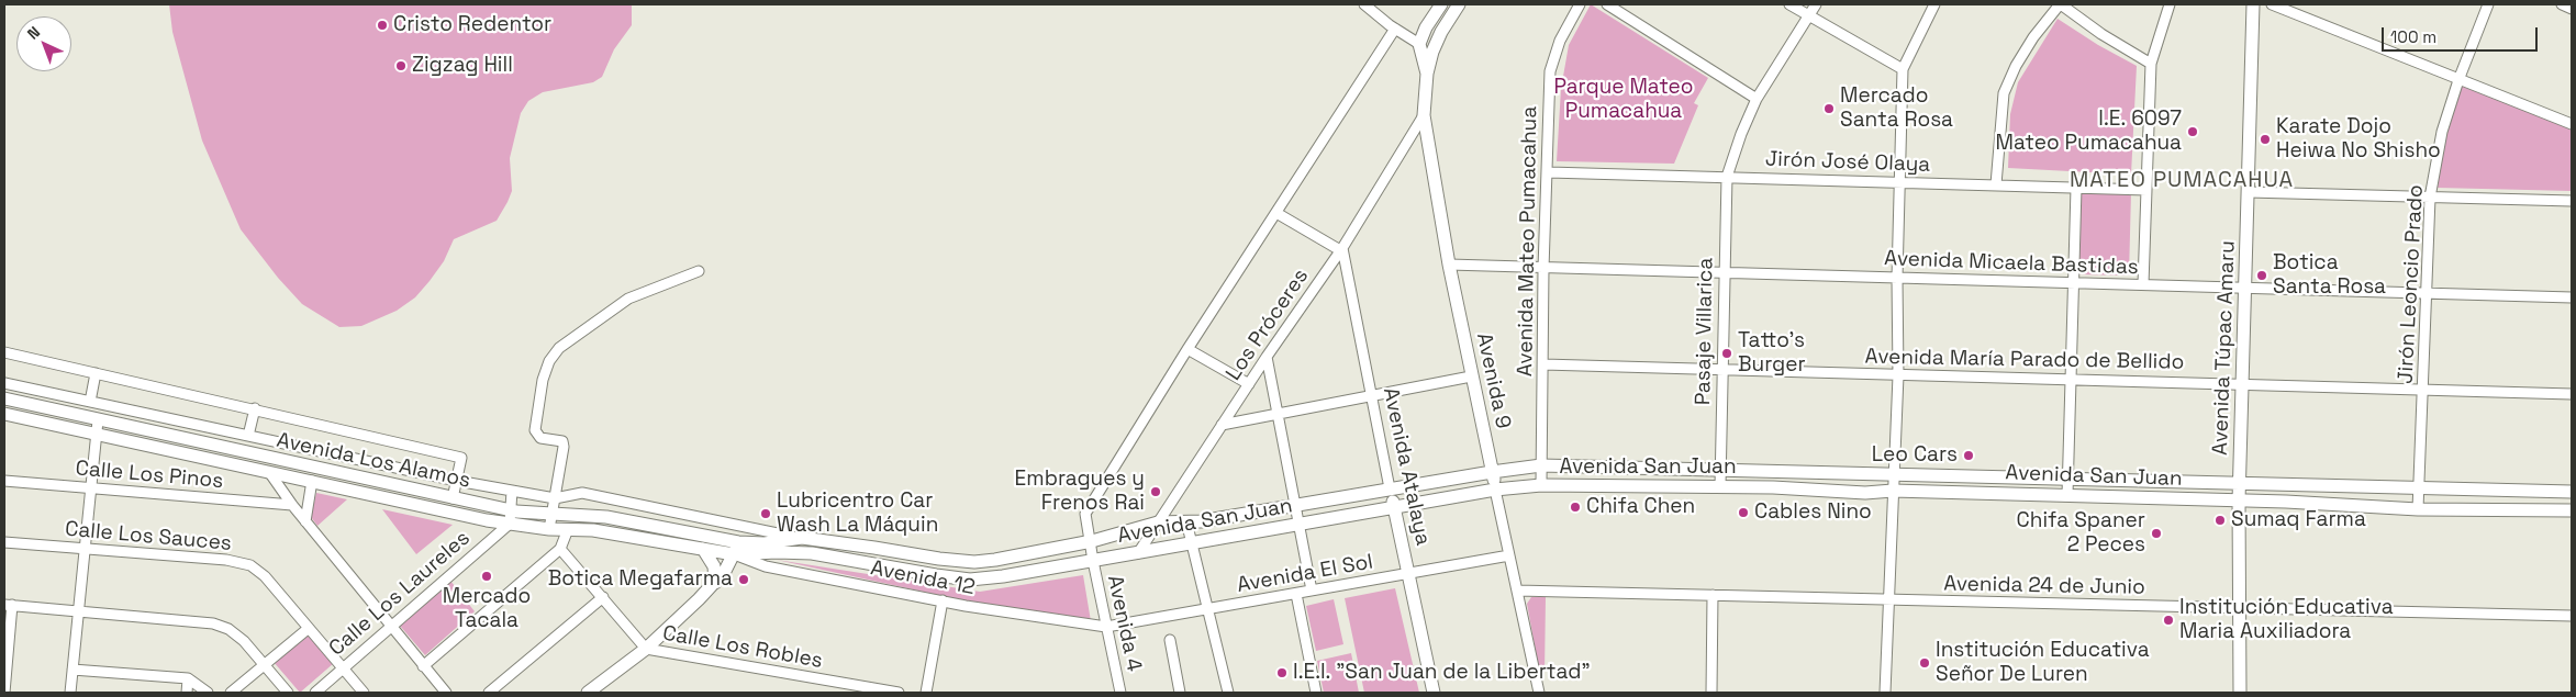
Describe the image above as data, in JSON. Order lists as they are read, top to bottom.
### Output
{
  "streets": {
    "main road": [
      "Avenida Túpac Amaru",
      "Avenida 9",
      "Avenida Los Alamos",
      "Avenida Atalaya",
      "Avenida San Juan"
    ],
    "street": [
      "Jirón José Olaya",
      "Avenida Mateo Pumacahua",
      "Avenida Micaela Bastidas",
      "Jirón Leoncio Prado",
      "Los Próceres",
      "Pasaje Villarica",
      "Avenida María Parado de Bellido",
      "Calle Los Pinos",
      "Calle Los Sauces",
      "Avenida El Sol",
      "Avenida 12",
      "Avenida 24 de Junio",
      "Calle Los Laureles",
      "Avenida 4",
      "Calle Los Robles"
    ]
  },
  "crossings": [
    ["Jirón José Olaya", "Avenida Mateo Pumacahua"],
    ["Jirón José Olaya", "Pasaje Villarica"],
    ["Avenida Mateo Pumacahua", "Avenida Micaela Bastidas"],
    ["Avenida Mateo Pumacahua", "Avenida María Parado de Bellido"],
    ["Avenida Mateo Pumacahua", "Avenida San Juan"],
    ["Avenida Micaela Bastidas", "Jirón Leoncio Prado"],
    ["Avenida Micaela Bastidas", "Pasaje Villarica"],
    ["Avenida Micaela Bastidas", "Avenida Túpac Amaru"],
    ["Avenida Micaela Bastidas", "Avenida 9"],
    ["Jirón Leoncio Prado", "Avenida María Parado de Bellido"],
    ["Jirón Leoncio Prado", "Avenida San Juan"],
    ["Los Próceres", "Avenida 9"],
    ["Los Próceres", "Avenida Atalaya"],
    ["Los Próceres", "Avenida San Juan"],
    ["Pasaje Villarica", "Avenida María Parado de Bellido"],
    ["Pasaje Villarica", "Avenida San Juan"],
    ["Avenida Túpac Amaru", "Avenida María Parado de Bellido"],
    ["Avenida Túpac Amaru", "Avenida San Juan"],
    ["Avenida Túpac Amaru", "Avenida 24 de Junio"],
    ["Avenida 9", "Avenida San Juan"],
    ["Avenida 9", "Avenida El Sol"],
    ["Avenida 9", "Avenida 24 de Junio"],
    ["Avenida Los Alamos", "Avenida San Juan"],
    ["Avenida Los Alamos", "Avenida 12"],
    ["Avenida Los Alamos", "Calle Los Laureles"],
    ["Avenida Atalaya", "Avenida San Juan"],
    ["Avenida Atalaya", "Avenida El Sol"],
    ["Avenida San Juan", "Avenida 12"],
    ["Avenida San Juan", "Avenida 4"],
    ["Calle Los Sauces", "Calle Los Laureles"],
    ["Avenida El Sol", "Avenida 12"],
    ["Avenida El Sol", "Avenida 4"],
    ["Avenida 12", "Avenida 4"]
  ],
  "districts": ["MATEO PUMACAHUA"],
  "parks": ["Parque Mateo Pumacahua"],
  "places": [
    "Cristo Redentor",
    "Zigzag Hill",
    "Mercado Santa Rosa",
    "I.E. 6097 Mateo Pumacahua",
    "Karate Dojo Heiwa No Shisho",
    "Botica Santa Rosa",
    "Tatto's Burger",
    "Leo Cars",
    "Embragues y Frenos Rai",
    "Chifa Chen",
    "Cables Nino",
    "Lubricentro Car Wash La Máquin",
    "Sumaq Farma",
    "Chifa Spaner 2 Peces",
    "Mercado Tacala",
    "Botica Megafarma",
    "Institución Educativa Maria Auxiliadora",
    "Institución Educativa Señor De Luren",
    "I.E.I. \"San Juan de la Libertad\""
  ],
  "scale_bar": "100 m",
  "north": "top left"
}
